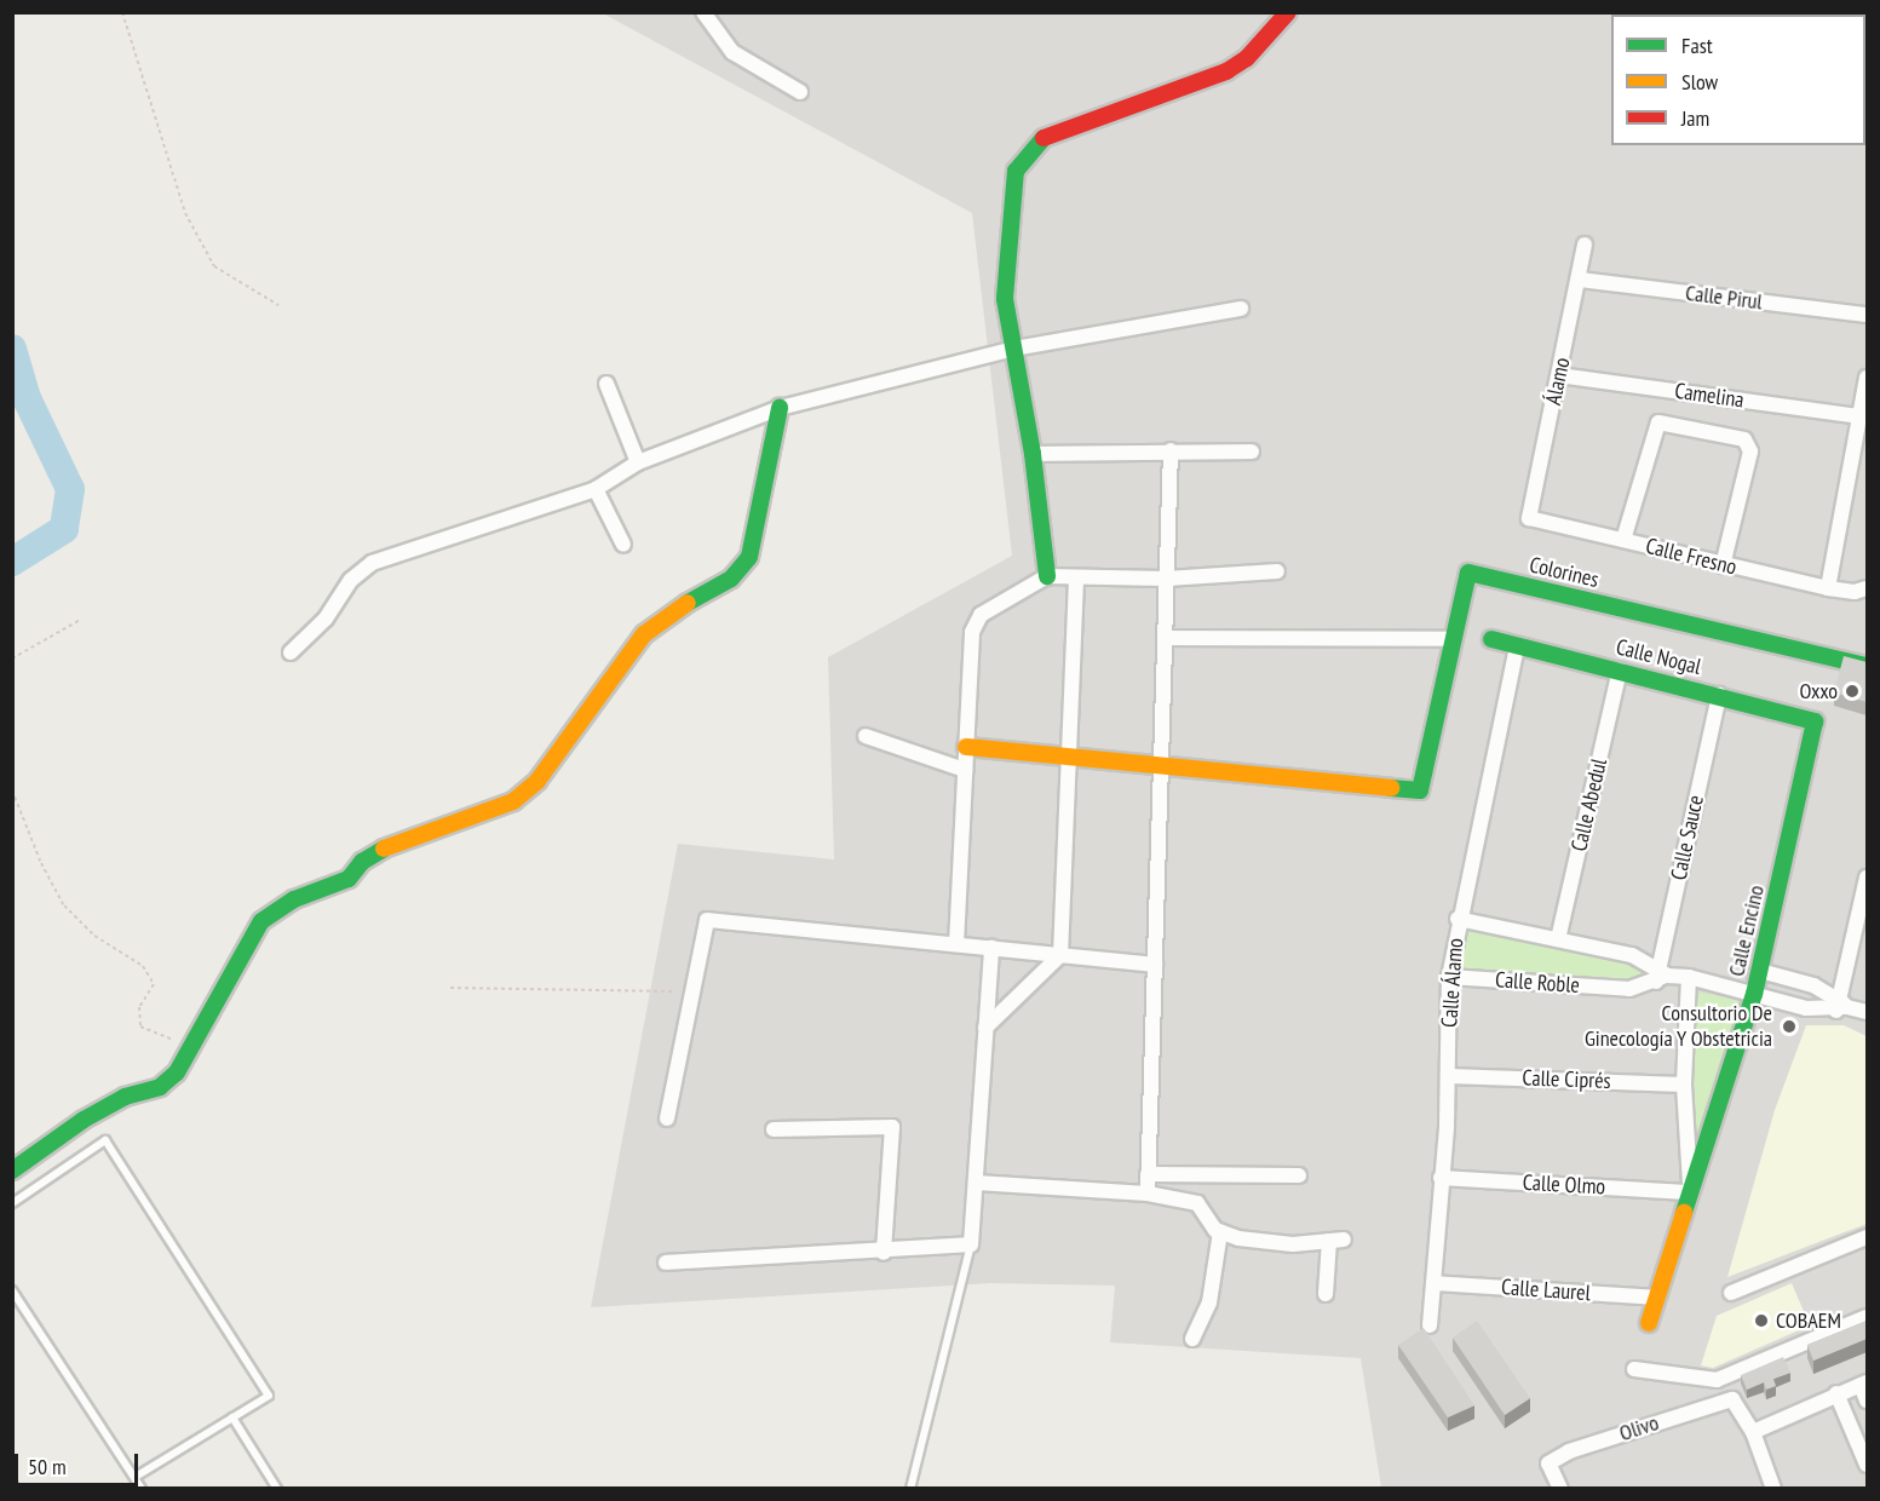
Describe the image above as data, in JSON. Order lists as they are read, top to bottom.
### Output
{
  "streets": {
    "street": [
      "Calle Pirul",
      "Álamo",
      "Camelina",
      "Calle Fresno",
      "Colorines",
      "Calle Nogal",
      "Calle Abedul",
      "Calle Sauce",
      "Calle Encino",
      "Calle Álamo",
      "Calle Roble",
      "Calle Ciprés",
      "Calle Olmo",
      "Calle Laurel",
      "Olivo"
    ]
  },
  "crossings": [
    ["Calle Pirul", "Álamo"],
    ["Álamo", "Camelina"],
    ["Álamo", "Calle Fresno"],
    ["Calle Nogal", "Calle Abedul"],
    ["Calle Nogal", "Calle Sauce"],
    ["Calle Nogal", "Calle Encino"],
    ["Calle Nogal", "Calle Álamo"],
    ["Calle Abedul", "Calle Roble"],
    ["Calle Sauce", "Calle Roble"],
    ["Calle Encino", "Calle Roble"],
    ["Calle Encino", "Calle Ciprés"],
    ["Calle Encino", "Calle Olmo"],
    ["Calle Encino", "Calle Laurel"],
    ["Calle Álamo", "Calle Roble"],
    ["Calle Álamo", "Calle Ciprés"],
    ["Calle Álamo", "Calle Olmo"],
    ["Calle Álamo", "Calle Laurel"]
  ],
  "places": ["Oxxo", "Consultorio De Ginecología Y Obstetricia", "COBAEM"],
  "legend": ["Fast", "Slow", "Jam"],
  "scale_bar": "50 m"
}
